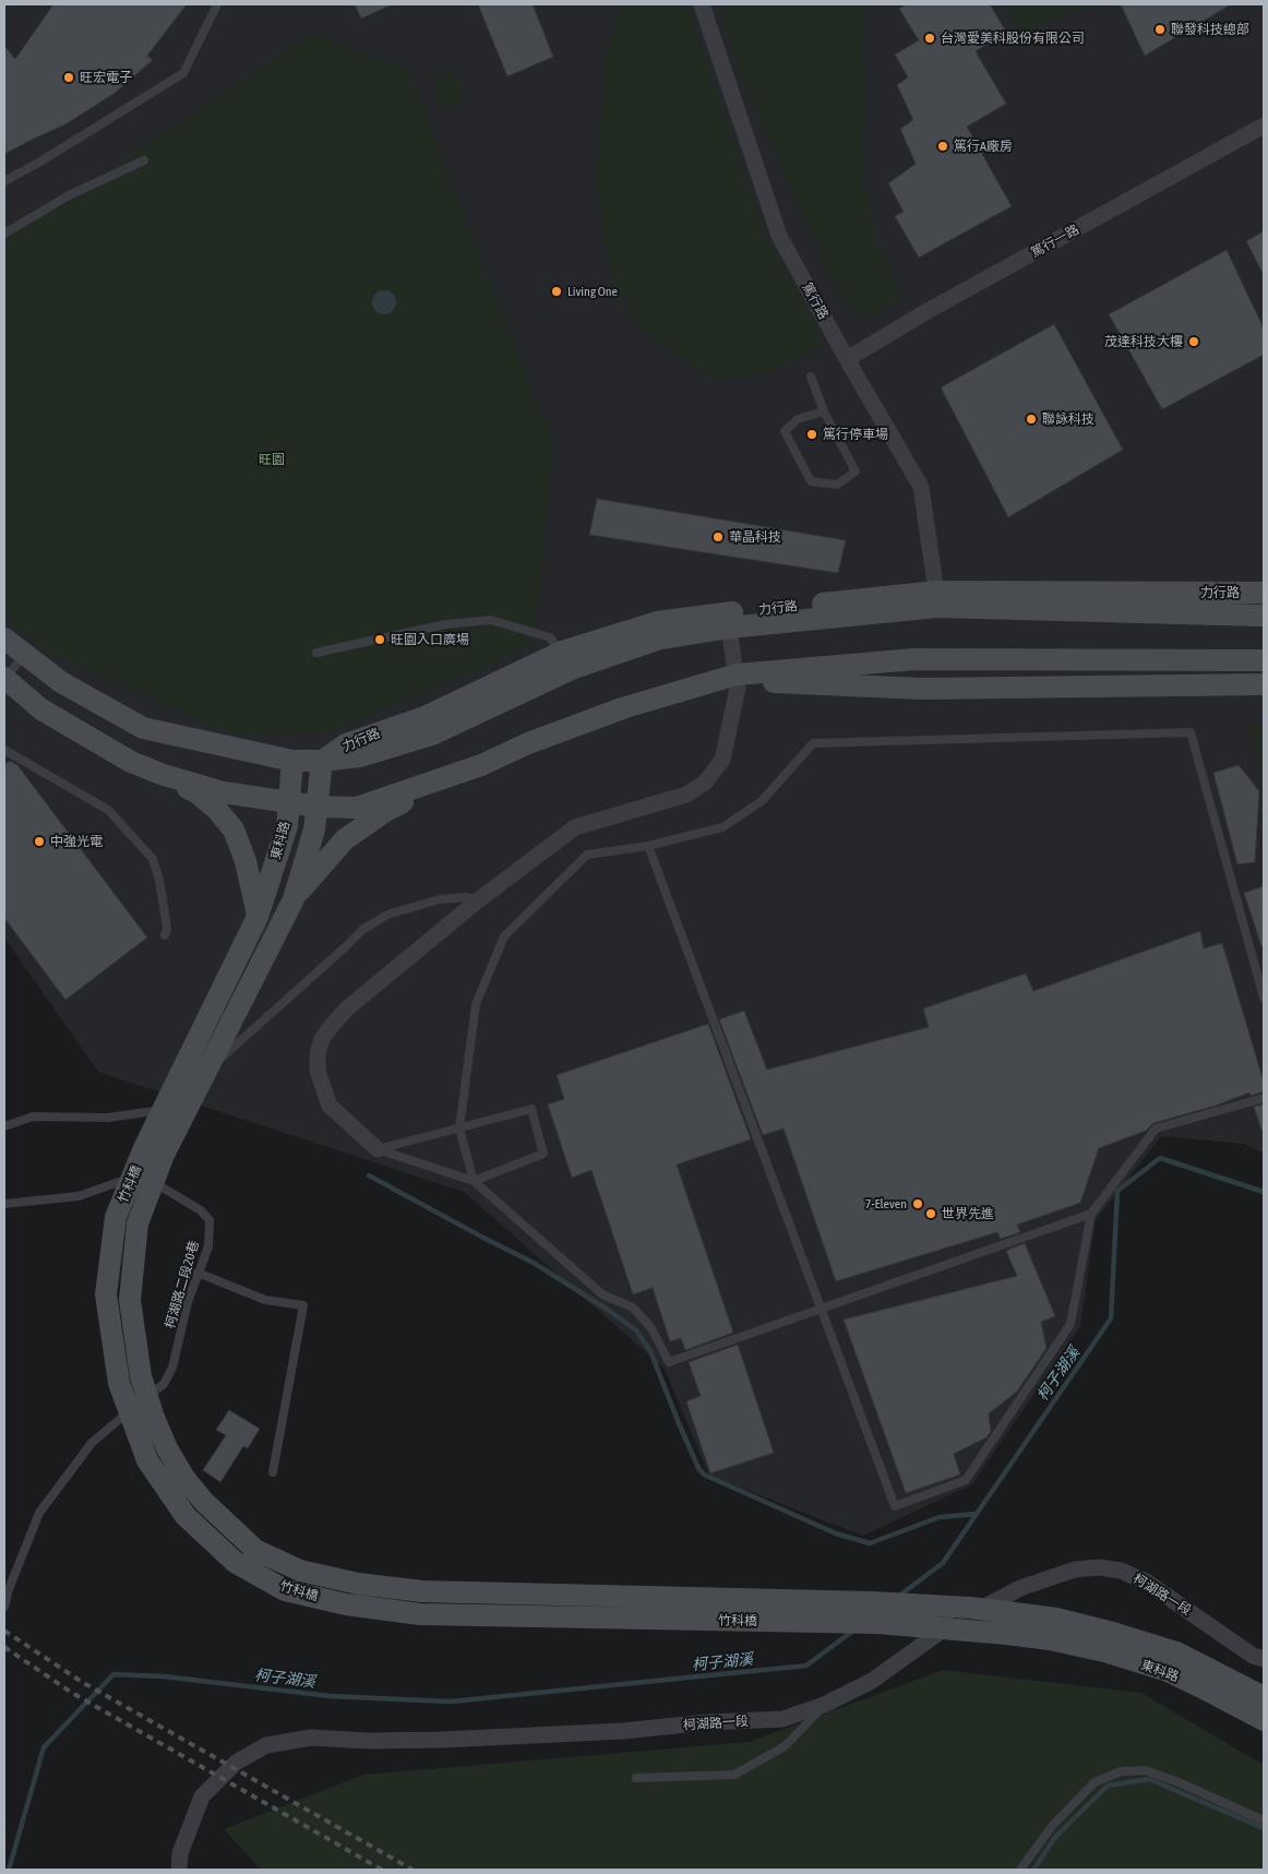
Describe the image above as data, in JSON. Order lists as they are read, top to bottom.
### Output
{
  "streets": {
    "street": [
      "篤行一路",
      "篤行路",
      "力行路",
      "東科路",
      "竹科橋",
      "柯湖路一段"
    ],
    "lane": ["柯湖路二段20巷"]
  },
  "crossings": [
    ["篤行一路", "篤行路"],
    ["篤行路", "力行路"],
    ["力行路", "東科路"],
    ["東科路", "竹科橋"]
  ],
  "water": ["柯子湖溪"],
  "parks": ["旺園"],
  "places": [
    "聯發科技總部",
    "台灣愛美科股份有限公司",
    "旺宏電子",
    "篤行A廠房",
    "Living One",
    "茂達科技大樓",
    "聯詠科技",
    "篤行停車場",
    "華晶科技",
    "旺園入口廣場",
    "中強光電",
    "7-Eleven",
    "世界先進"
  ]
}
